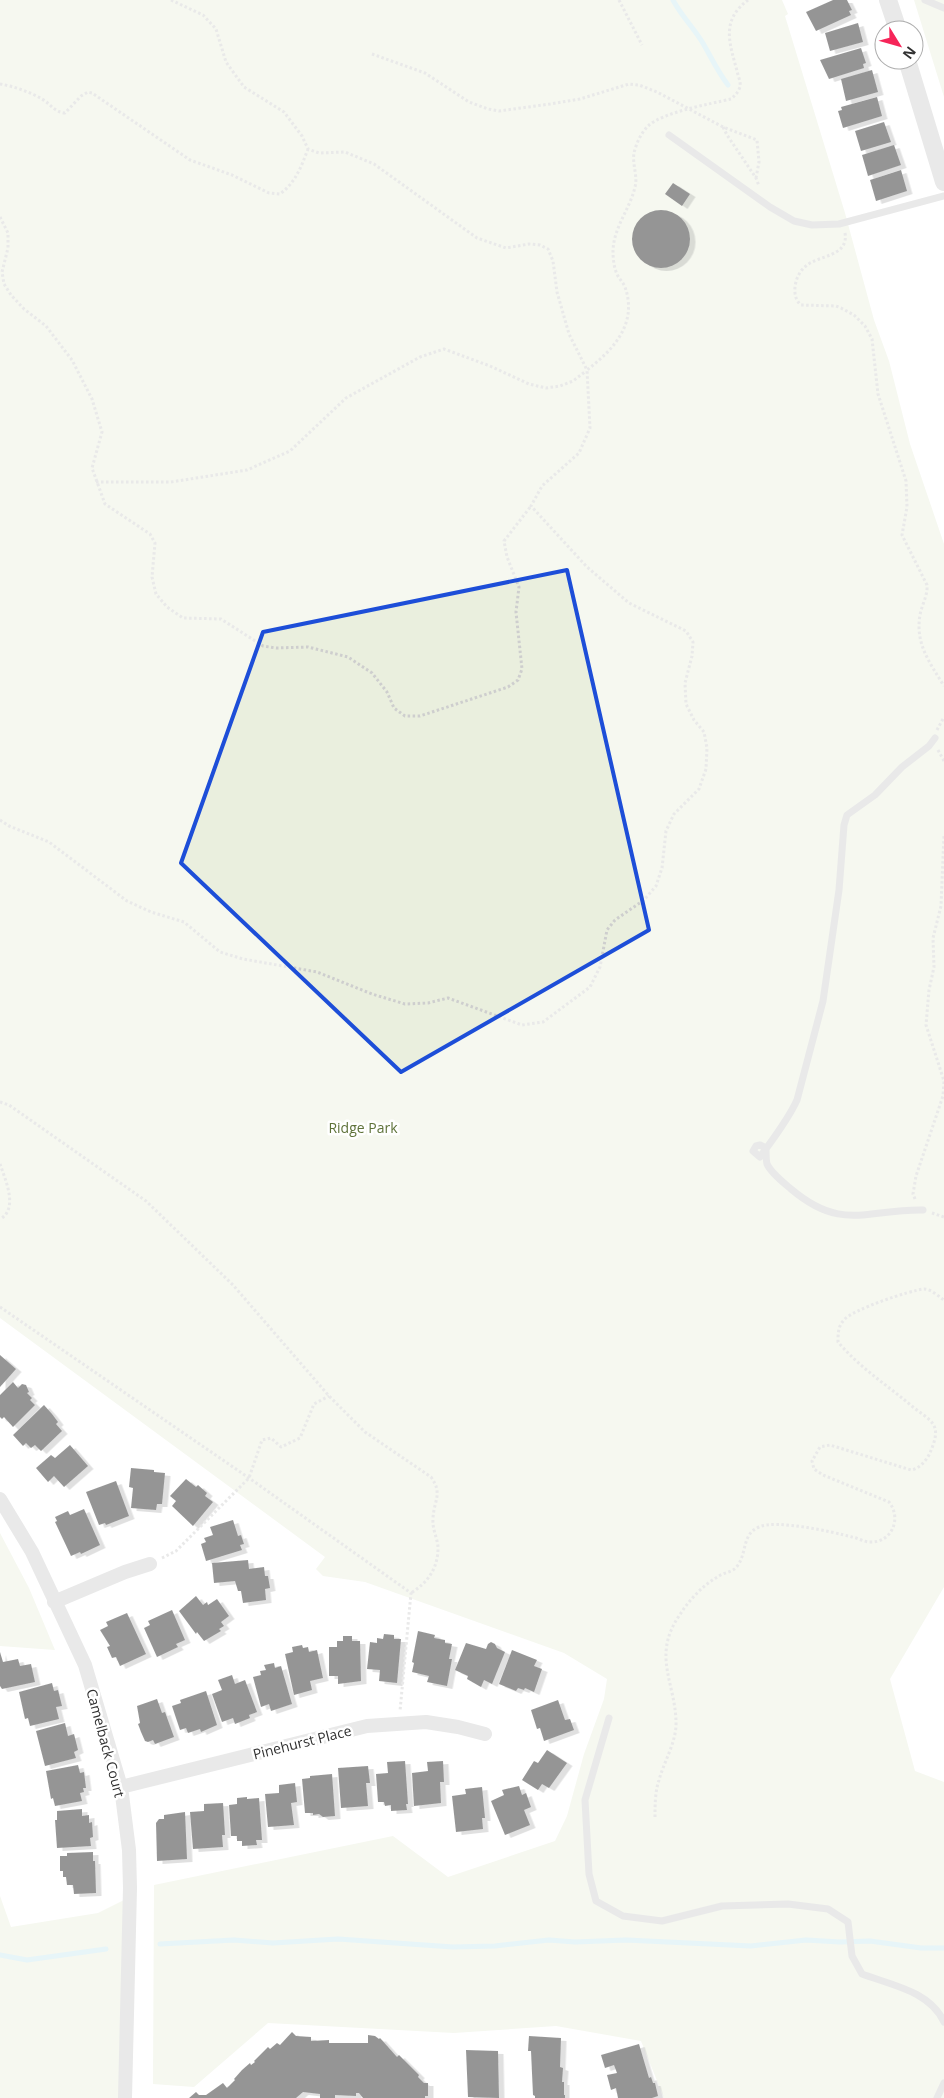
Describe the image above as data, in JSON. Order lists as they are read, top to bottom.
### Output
{
  "streets": {
    "street": ["Pinehurst Place", "Camelback Court"]
  },
  "crossings": [
    ["Pinehurst Place", "Camelback Court"]
  ],
  "parks": ["Ridge Park"],
  "north": "bottom right"
}
